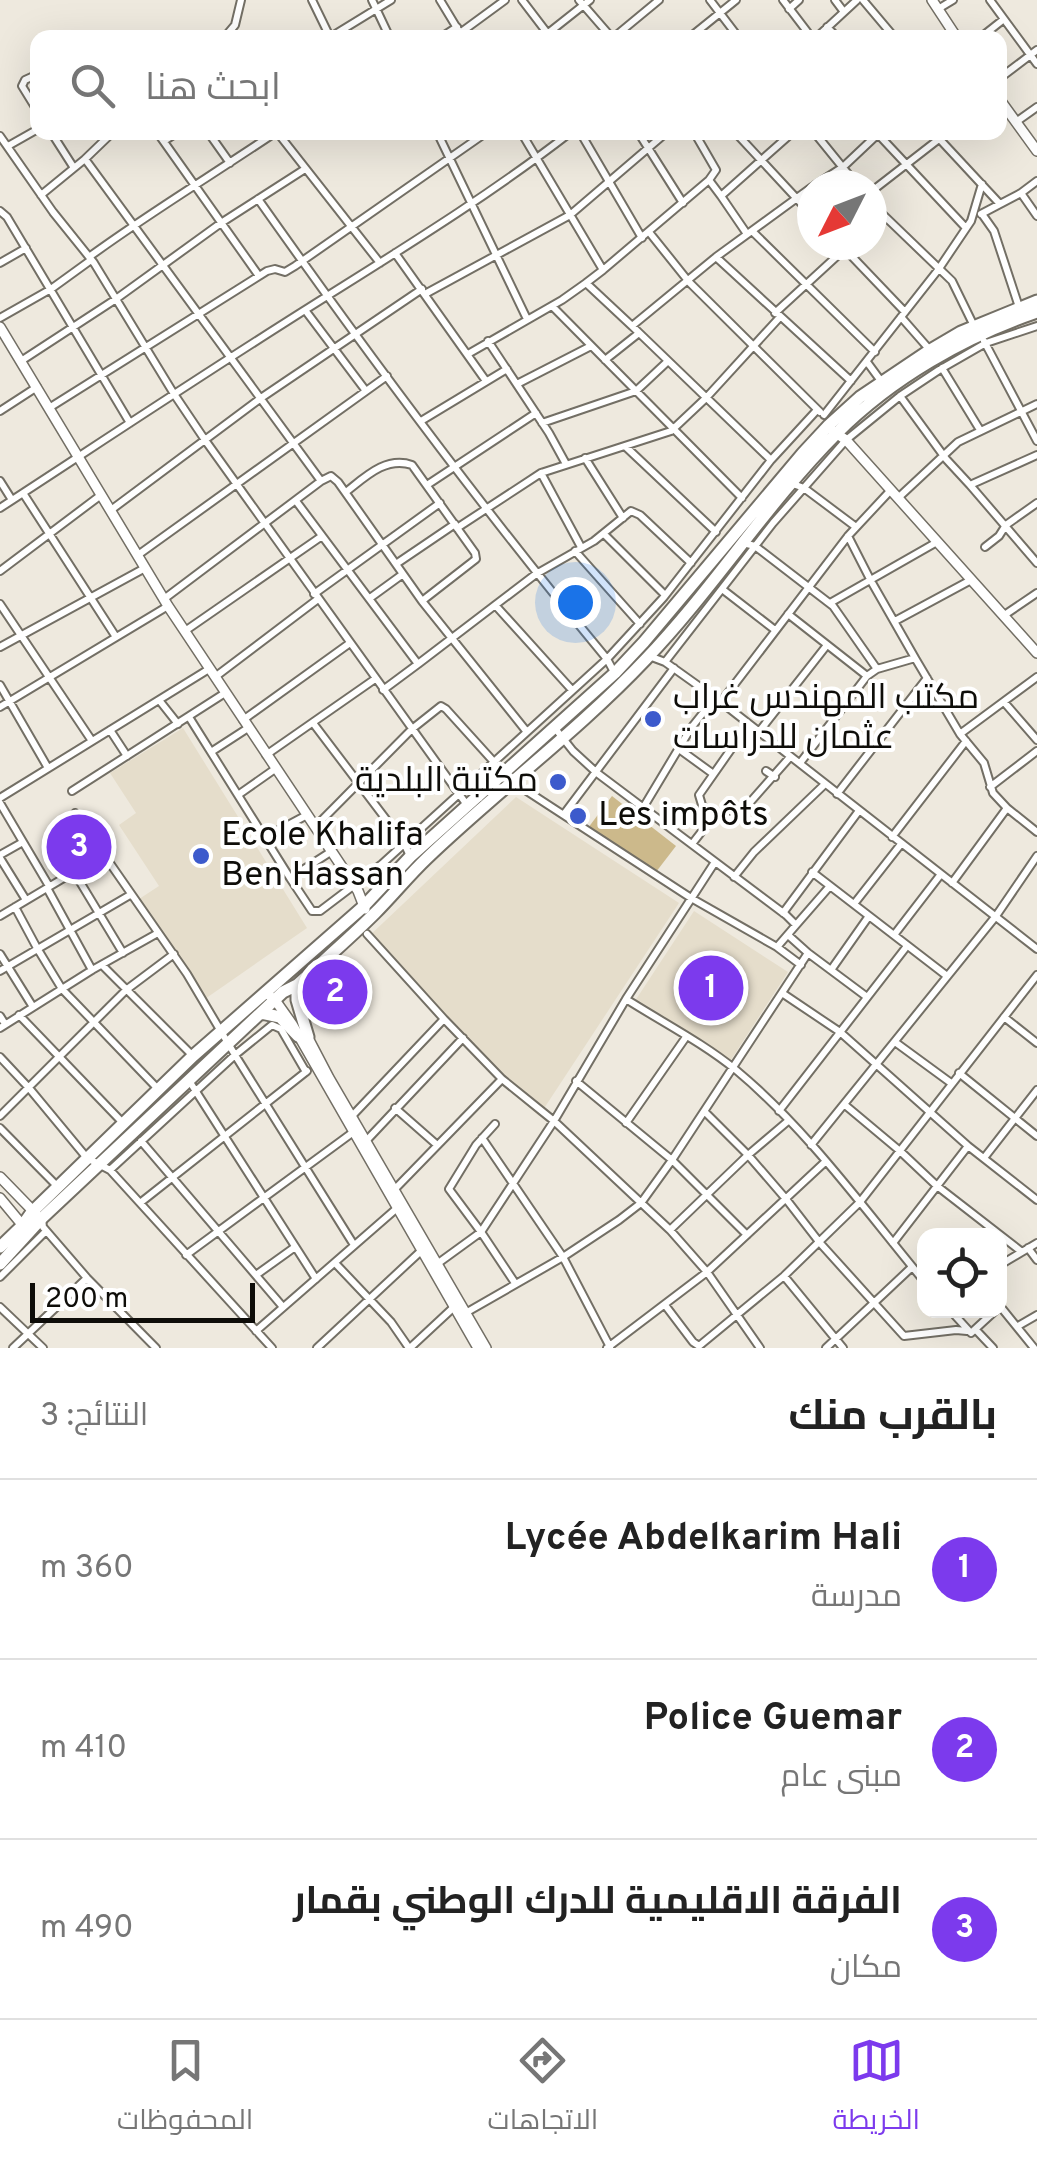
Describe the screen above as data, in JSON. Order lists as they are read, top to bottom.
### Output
{
  "places": [
    "مكتب المهندس غراب عثمان للدراسات",
    "مكتبة البلدية",
    "Les impôts",
    "Ecole Khalifa Ben Hassan"
  ],
  "scale_bar": "200 m",
  "north": "bottom left",
  "page": {
    "search": "ابحث هنا",
    "pins": ["3", "1", "2"],
    "scale": "200 m",
    "heading": ["بالقرب منك", "النتائج: 3"],
    "list": [
      {
        "mark": "1",
        "name": "Lycée Abdelkarim Hali",
        "note": "مدرسة",
        "value": "360 m"
      },
      {
        "mark": "2",
        "name": "Police Guemar",
        "note": "مبنى عام",
        "value": "410 m"
      },
      {
        "mark": "3",
        "name": "الفرقة الاقليمية للدرك الوطني بقمار",
        "note": "مكان",
        "value": "490 m"
      }
    ],
    "nav": ["الخريطة", "الاتجاهات", "المحفوظات"]
  }
}
